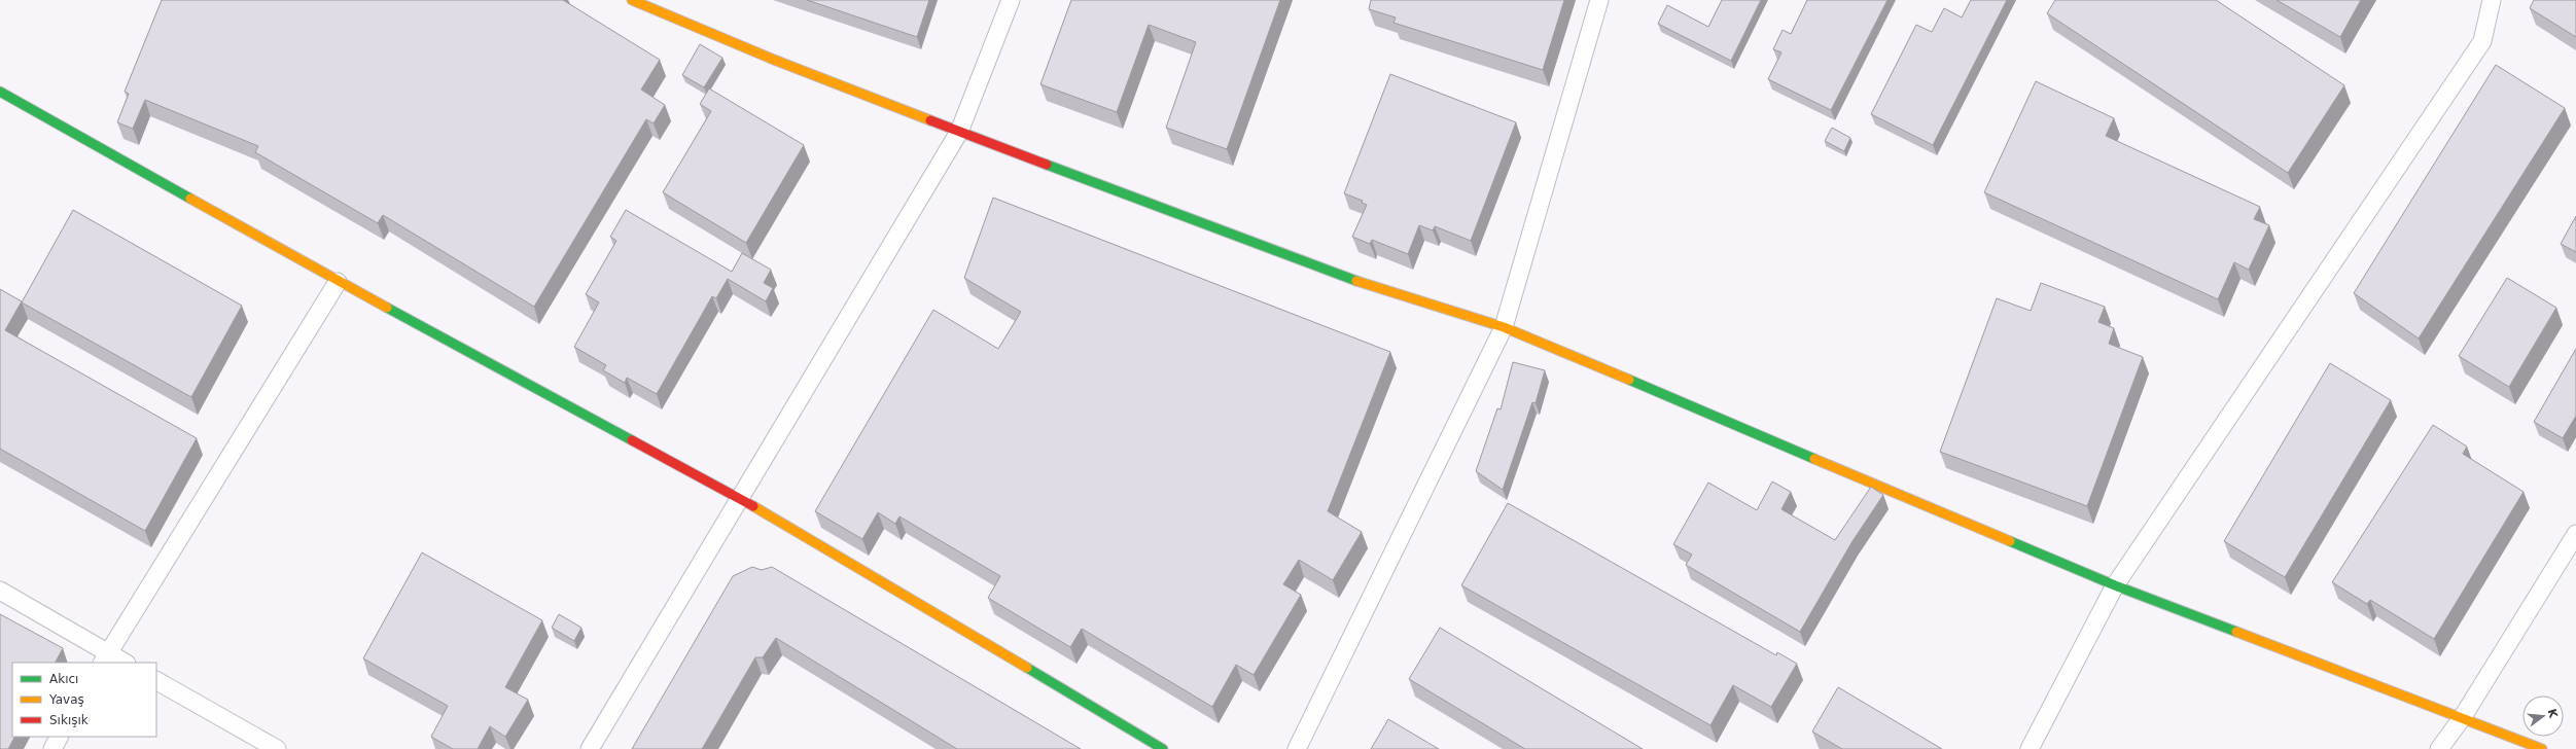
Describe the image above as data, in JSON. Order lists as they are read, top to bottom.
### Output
{
  "legend": ["Akıcı", "Yavaş", "Sıkışık"],
  "north": "right"
}
